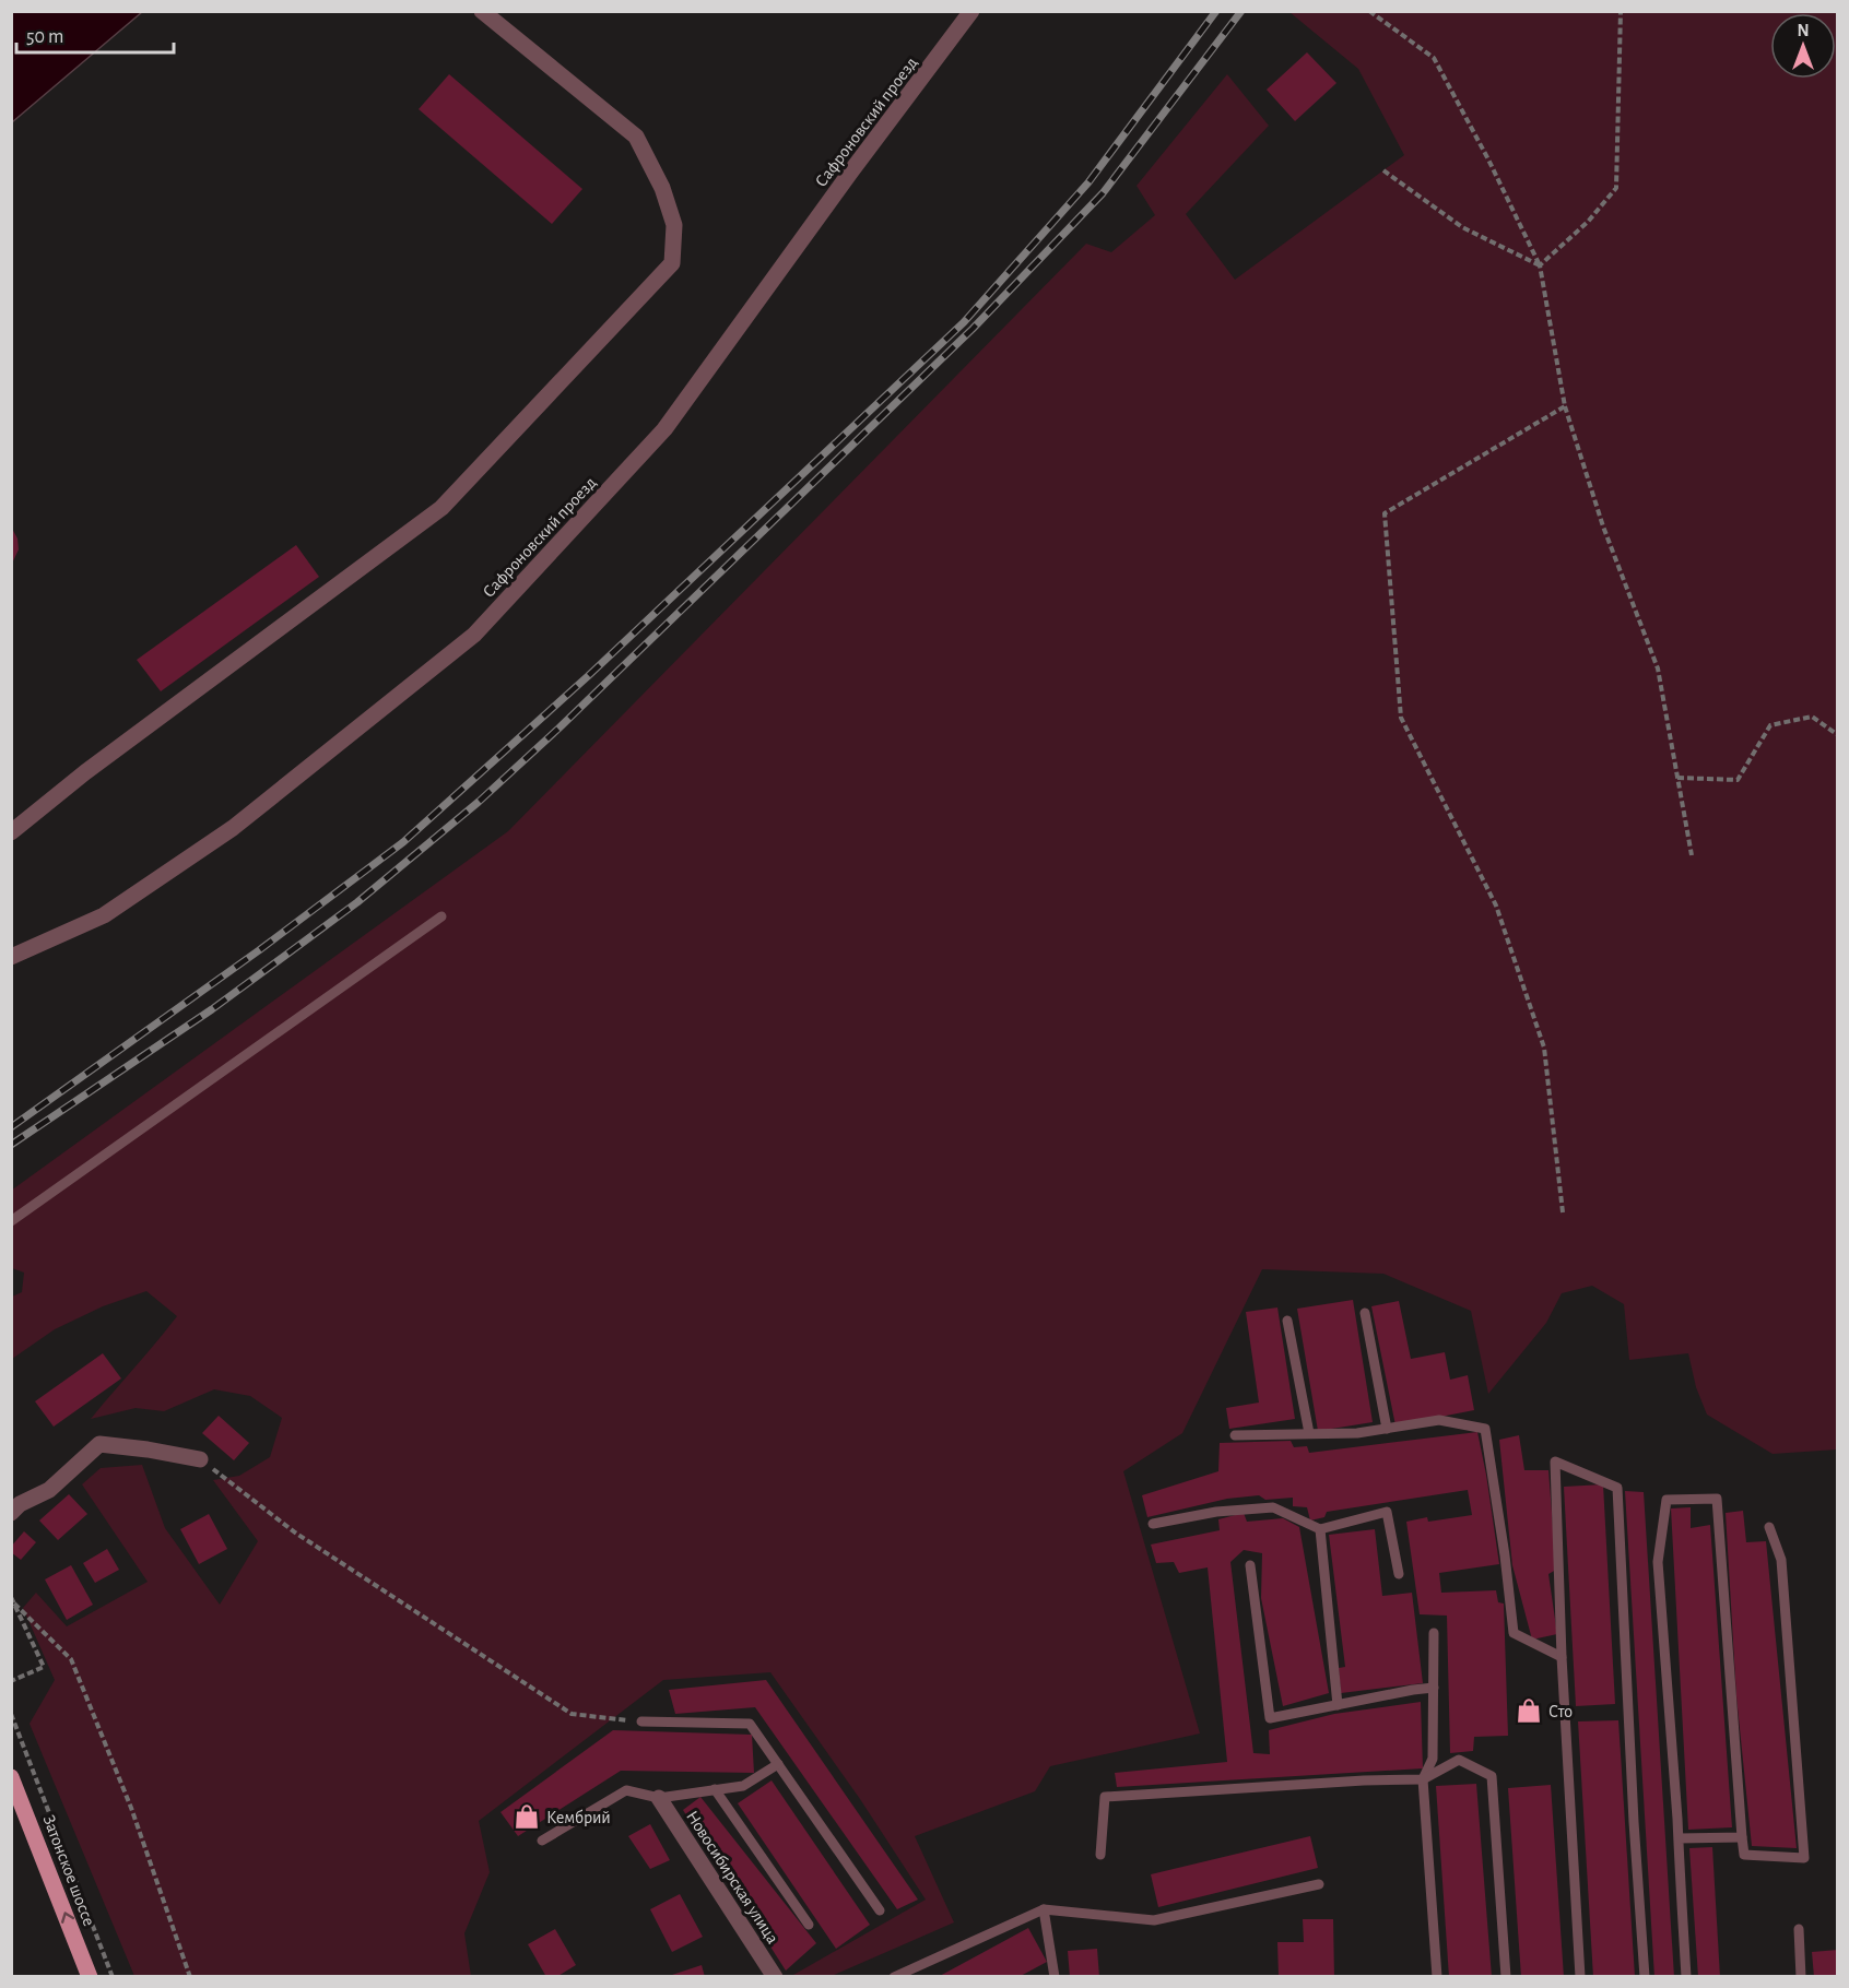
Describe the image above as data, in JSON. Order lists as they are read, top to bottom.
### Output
{
  "streets": {
    "main road": ["Затонское шоссе"],
    "street": ["Сафроновский проезд", "Новосибирская улица"]
  },
  "one_way": ["Затонское шоссе"],
  "places": {
    "shop": ["Сто", "Кембрий"]
  },
  "scale_bar": "50 m",
  "north": "top"
}
